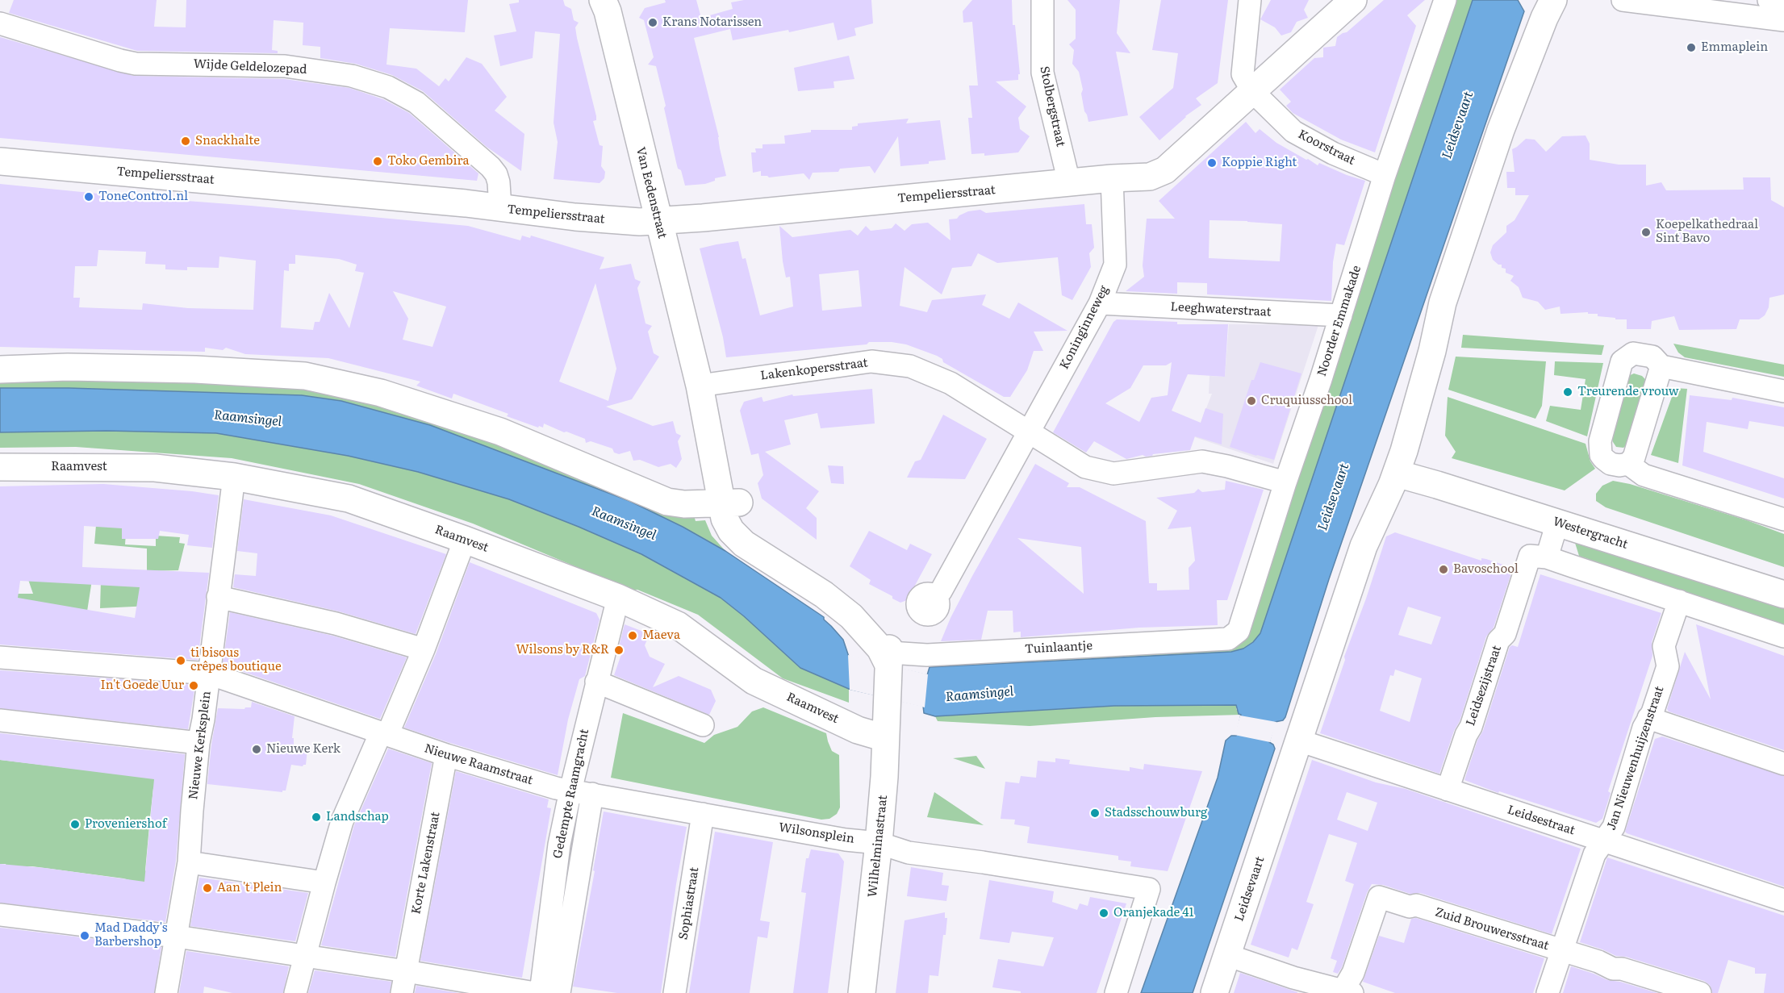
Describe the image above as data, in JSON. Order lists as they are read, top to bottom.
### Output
{
  "streets": {
    "street": [
      "Wijde Geldelozepad",
      "Stolbergstraat",
      "Koorstraat",
      "Tempeliersstraat",
      "Van Eedenstraat",
      "Leeghwaterstraat",
      "Noorder Emmakade",
      "Koninginneweg",
      "Lakenkopersstraat",
      "Raamvest",
      "Westergracht",
      "Tuinlaantje",
      "Leidsezijstraat",
      "Nieuwe Kerksplein",
      "Jan Nieuwenhuijzenstraat",
      "Nieuwe Raamstraat",
      "Gedempte Raamgracht",
      "Leidsestraat",
      "Wilsonsplein",
      "Wilhelminastraat",
      "Korte Lakenstraat",
      "Leidsevaart",
      "Sophiastraat",
      "Zuid Brouwersstraat"
    ]
  },
  "crossings": [
    ["Wijde Geldelozepad", "Tempeliersstraat"],
    ["Stolbergstraat", "Tempeliersstraat"],
    ["Koorstraat", "Noorder Emmakade"],
    ["Tempeliersstraat", "Van Eedenstraat"],
    ["Tempeliersstraat", "Koninginneweg"],
    ["Van Eedenstraat", "Lakenkopersstraat"],
    ["Leeghwaterstraat", "Noorder Emmakade"],
    ["Leeghwaterstraat", "Koninginneweg"],
    ["Noorder Emmakade", "Lakenkopersstraat"],
    ["Noorder Emmakade", "Tuinlaantje"],
    ["Koninginneweg", "Lakenkopersstraat"],
    ["Raamvest", "Gedempte Raamgracht"],
    ["Raamvest", "Wilhelminastraat"],
    ["Westergracht", "Leidsezijstraat"],
    ["Westergracht", "Leidsevaart"],
    ["Tuinlaantje", "Wilhelminastraat"],
    ["Leidsezijstraat", "Leidsestraat"],
    ["Nieuwe Kerksplein", "Nieuwe Raamstraat"],
    ["Jan Nieuwenhuijzenstraat", "Leidsestraat"],
    ["Jan Nieuwenhuijzenstraat", "Zuid Brouwersstraat"],
    ["Nieuwe Raamstraat", "Gedempte Raamgracht"],
    ["Nieuwe Raamstraat", "Wilsonsplein"],
    ["Nieuwe Raamstraat", "Korte Lakenstraat"],
    ["Gedempte Raamgracht", "Wilsonsplein"],
    ["Leidsestraat", "Leidsevaart"],
    ["Wilsonsplein", "Wilhelminastraat"],
    ["Wilsonsplein", "Sophiastraat"]
  ],
  "water": ["Leidsevaart", "Raamsingel"],
  "places": [
    "Krans Notarissen",
    "Emmaplein",
    "Snackhalte",
    "Toko Gembira",
    "Koppie Right",
    "ToneControl.nl",
    "Koepelkathedraal Sint Bavo",
    "Treurende vrouw",
    "Cruquiusschool",
    "Bavoschool",
    "Maeva",
    "Wilsons by R&R",
    "ti bisous crêpes boutique",
    "In't Goede Uur",
    "Nieuwe Kerk",
    "Stadsschouwburg",
    "Landschap",
    "Proveniershof",
    "Aan 't Plein",
    "Oranjekade 41",
    "Mad Daddy's Barbershop"
  ]
}
